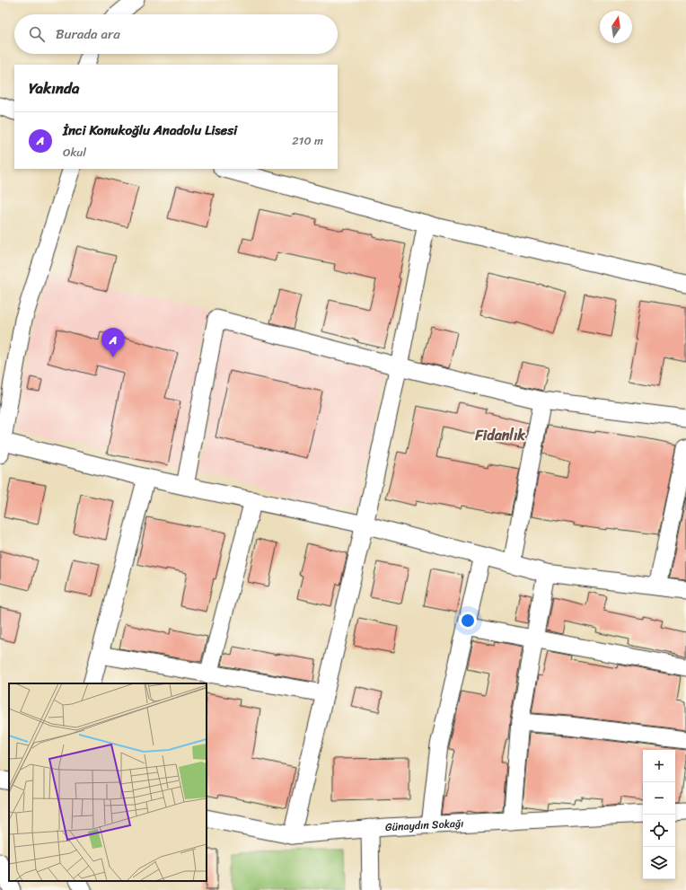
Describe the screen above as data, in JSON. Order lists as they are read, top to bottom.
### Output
{
  "streets": {
    "street": ["Günaydın Sokağı"]
  },
  "districts": ["Fidanlık"],
  "north": "top",
  "page": {
    "search": "Burada ara",
    "heading": "Yakında",
    "list": [
      {
        "mark": "A",
        "name": "İnci Konukoğlu Anadolu Lisesi",
        "note": "Okul",
        "value": "210 m"
      }
    ],
    "pins": "A",
    "map_buttons": ["+", "−"]
  }
}
